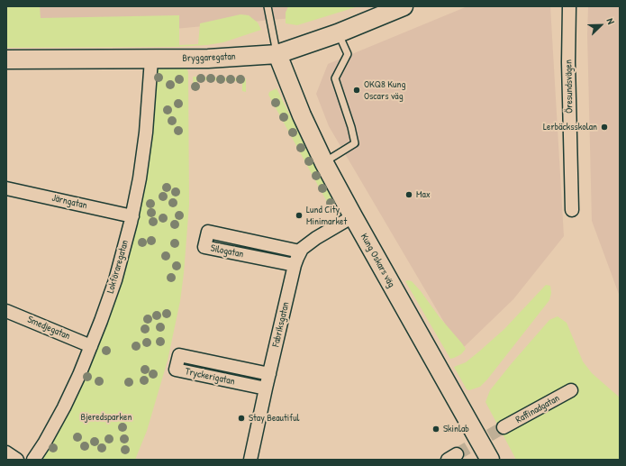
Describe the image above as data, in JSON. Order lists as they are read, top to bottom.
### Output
{
  "streets": {
    "main road": ["Bryggaregatan", "Kung Oskars väg"],
    "street": [
      "Öresundsvägen",
      "Järngatan",
      "Silogatan",
      "Lokföraregatan",
      "Fabriksgatan",
      "Smedjegatan",
      "Tryckerigatan",
      "Raffinadgatan"
    ]
  },
  "crossings": [
    ["Bryggaregatan", "Kung Oskars väg"],
    ["Bryggaregatan", "Lokföraregatan"],
    ["Järngatan", "Lokföraregatan"],
    ["Silogatan", "Fabriksgatan"],
    ["Kung Oskars väg", "Fabriksgatan"],
    ["Lokföraregatan", "Smedjegatan"],
    ["Fabriksgatan", "Tryckerigatan"]
  ],
  "parks": ["Bjeredsparken"],
  "places": [
    "OKQ8 Kung Oscars väg",
    "Lerbäcksskolan",
    "Max",
    "Lund City Minimarket",
    "Stay Beautiful",
    "Skinlab"
  ],
  "north": "top right"
}
